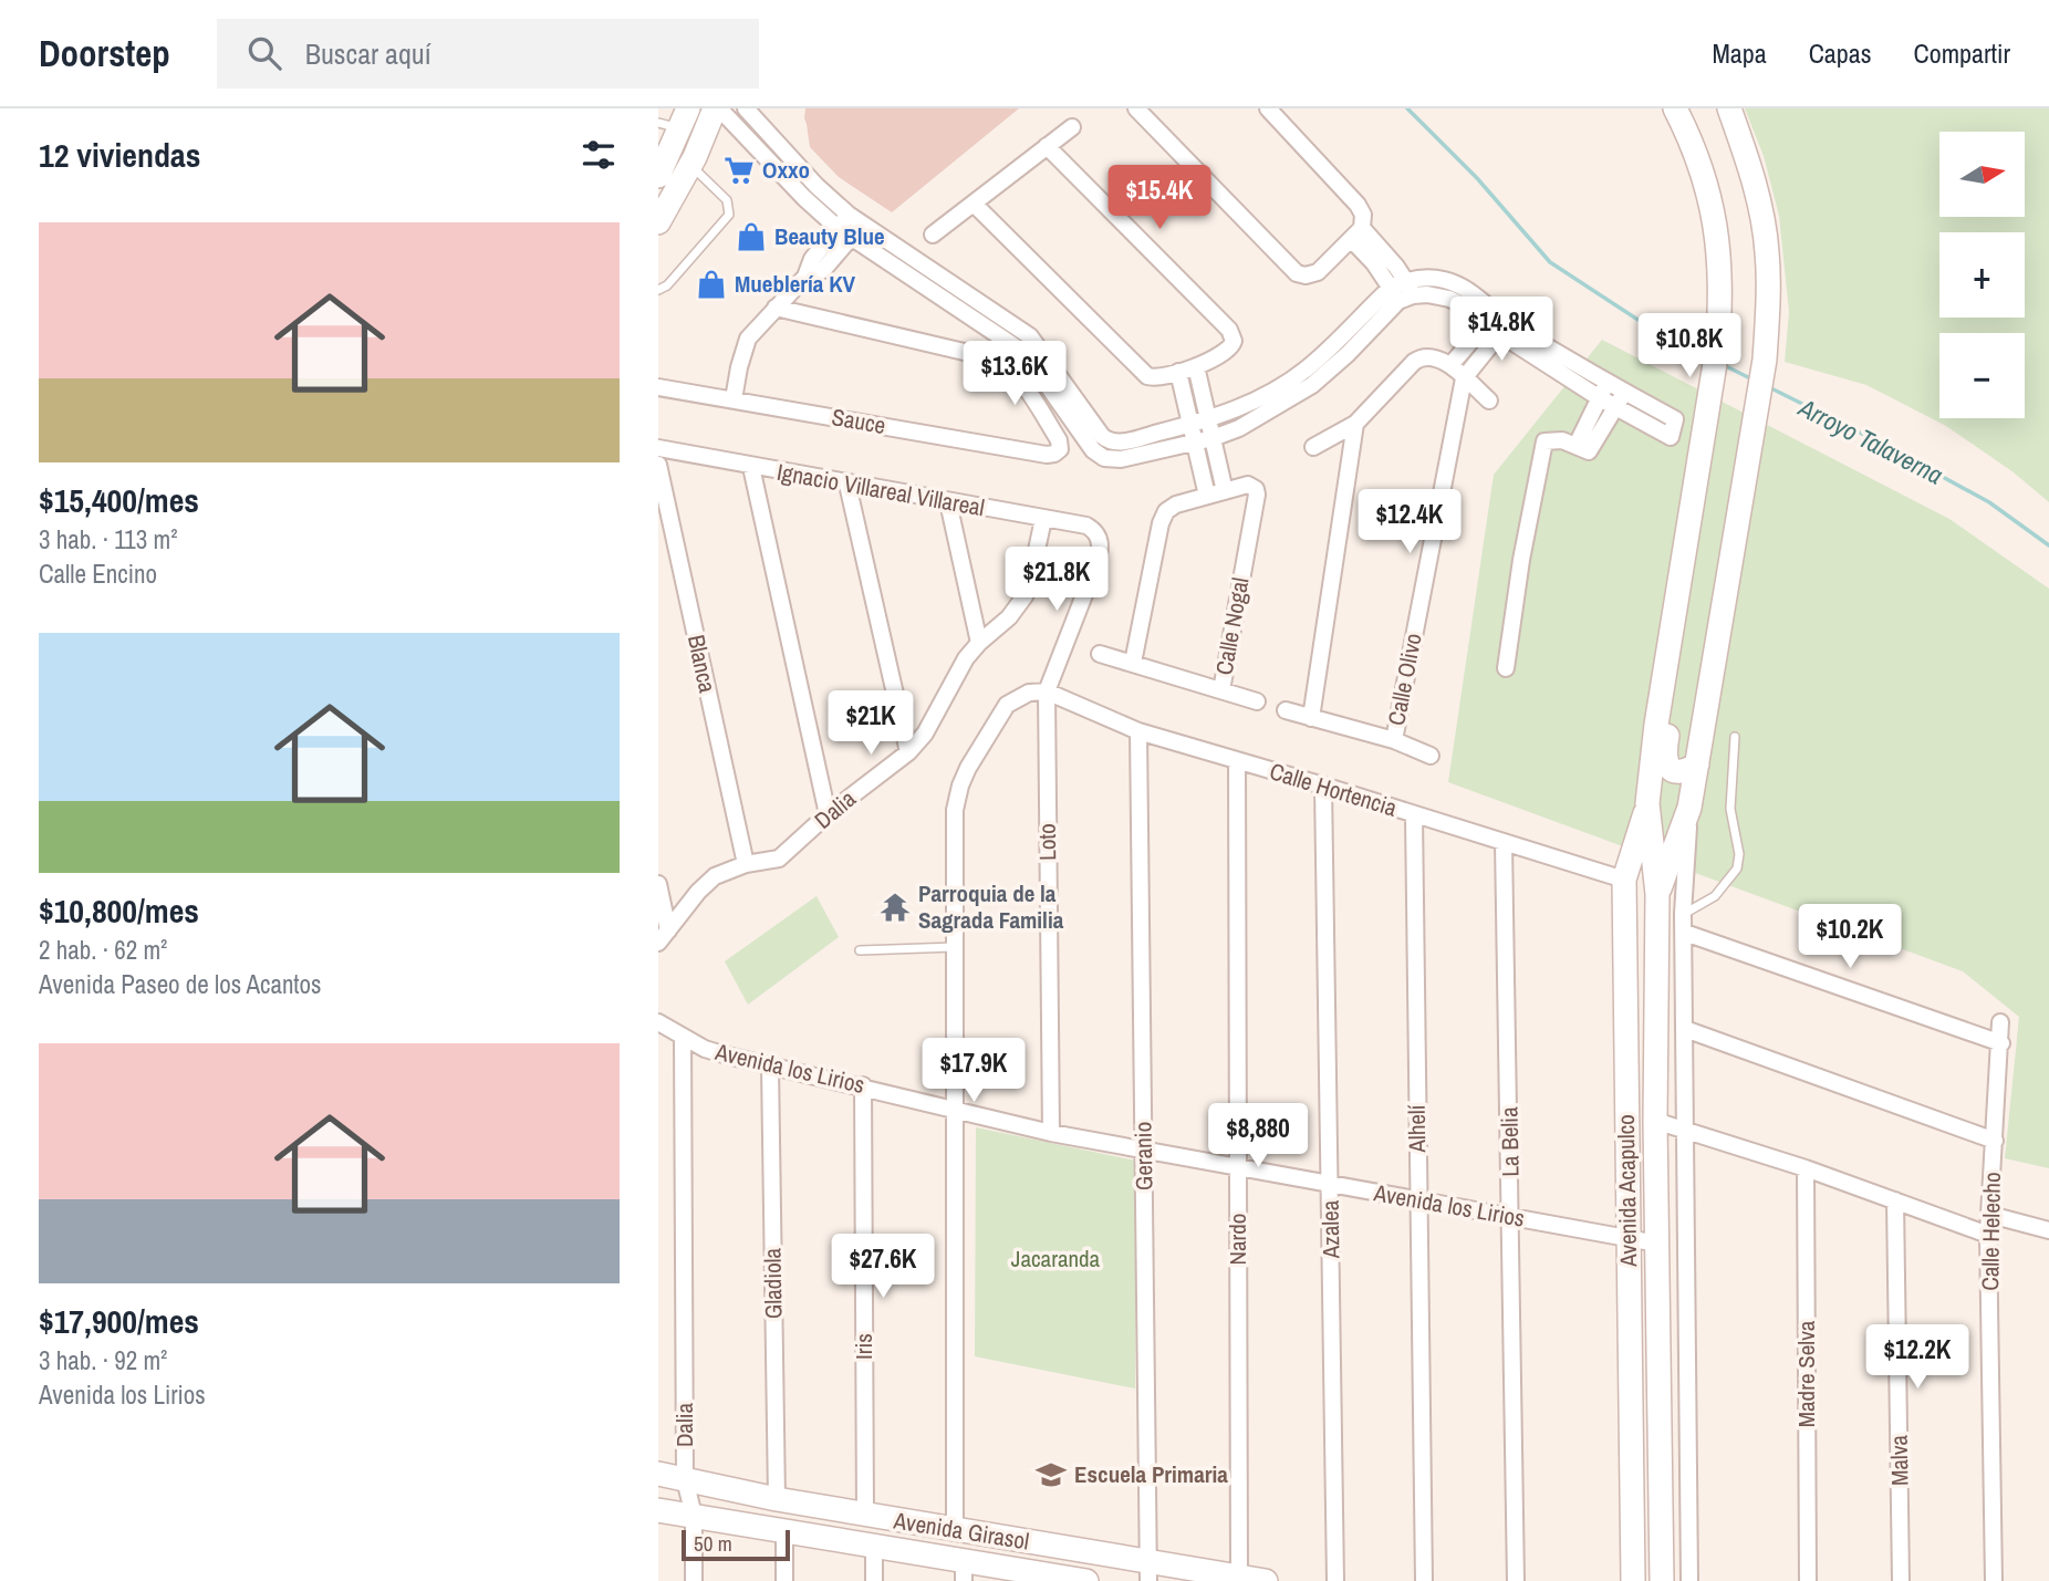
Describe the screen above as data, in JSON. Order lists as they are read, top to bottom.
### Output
{
  "streets": {
    "street": [
      "Sauce",
      "Ignacio Villareal Villareal",
      "Calle Nogal",
      "Blanca",
      "Calle Olivo",
      "Calle Hortencia",
      "Dalia",
      "Loto",
      "Avenida los Lirios",
      "Alhelí",
      "La Belia",
      "Geranio",
      "Avenida Acapulco",
      "Azalea",
      "Calle Helecho",
      "Nardo",
      "Gladiola",
      "Iris",
      "Madre Selva",
      "Malva",
      "Avenida Girasol"
    ]
  },
  "crossings": [
    ["Ignacio Villareal Villareal", "Calle Hortencia"],
    ["Ignacio Villareal Villareal", "Dalia"],
    ["Ignacio Villareal Villareal", "Loto"],
    ["Blanca", "Dalia"],
    ["Calle Hortencia", "Loto"],
    ["Calle Hortencia", "Alhelí"],
    ["Calle Hortencia", "La Belia"],
    ["Calle Hortencia", "Geranio"],
    ["Calle Hortencia", "Avenida Acapulco"],
    ["Calle Hortencia", "Azalea"],
    ["Calle Hortencia", "Nardo"],
    ["Dalia", "Avenida los Lirios"],
    ["Dalia", "Avenida Girasol"],
    ["Loto", "Avenida los Lirios"],
    ["Avenida los Lirios", "Alhelí"],
    ["Avenida los Lirios", "La Belia"],
    ["Avenida los Lirios", "Geranio"],
    ["Avenida los Lirios", "Avenida Acapulco"],
    ["Avenida los Lirios", "Azalea"],
    ["Avenida los Lirios", "Nardo"],
    ["Avenida los Lirios", "Gladiola"],
    ["Avenida los Lirios", "Iris"],
    ["Geranio", "Avenida Girasol"],
    ["Nardo", "Avenida Girasol"],
    ["Gladiola", "Avenida Girasol"],
    ["Iris", "Avenida Girasol"]
  ],
  "water": ["Arroyo Talaverna"],
  "parks": ["Jacaranda"],
  "places": {
    "supermarket": ["Oxxo"],
    "shop": ["Beauty Blue", "Mueblería KV"],
    "temple": ["Parroquia de la Sagrada Familia"],
    "school or university": ["Escuela Primaria"]
  },
  "scale_bar": "50 m",
  "north": "right",
  "page": {
    "header": "Doorstep",
    "search": "Buscar aquí",
    "nav": ["Mapa", "Capas", "Compartir"],
    "heading": "12 viviendas",
    "map_buttons": ["+", "−"],
    "price": [
      "$15.4K",
      "$14.8K",
      "$10.8K",
      "$13.6K",
      "$12.4K",
      "$21.8K",
      "$21K",
      "$10.2K",
      "$17.9K",
      "$8,880",
      "$27.6K",
      "$12.2K"
    ],
    "list": [
      {
        "name": "$15,400/mes",
        "note": "3 hab. · 113 m² · Calle Encino"
      },
      {
        "name": "$10,800/mes",
        "note": "2 hab. · 62 m² · Avenida Paseo de los Acantos"
      },
      {
        "name": "$17,900/mes",
        "note": "3 hab. · 92 m² · Avenida los Lirios"
      }
    ],
    "scale": "50 m"
  }
}
